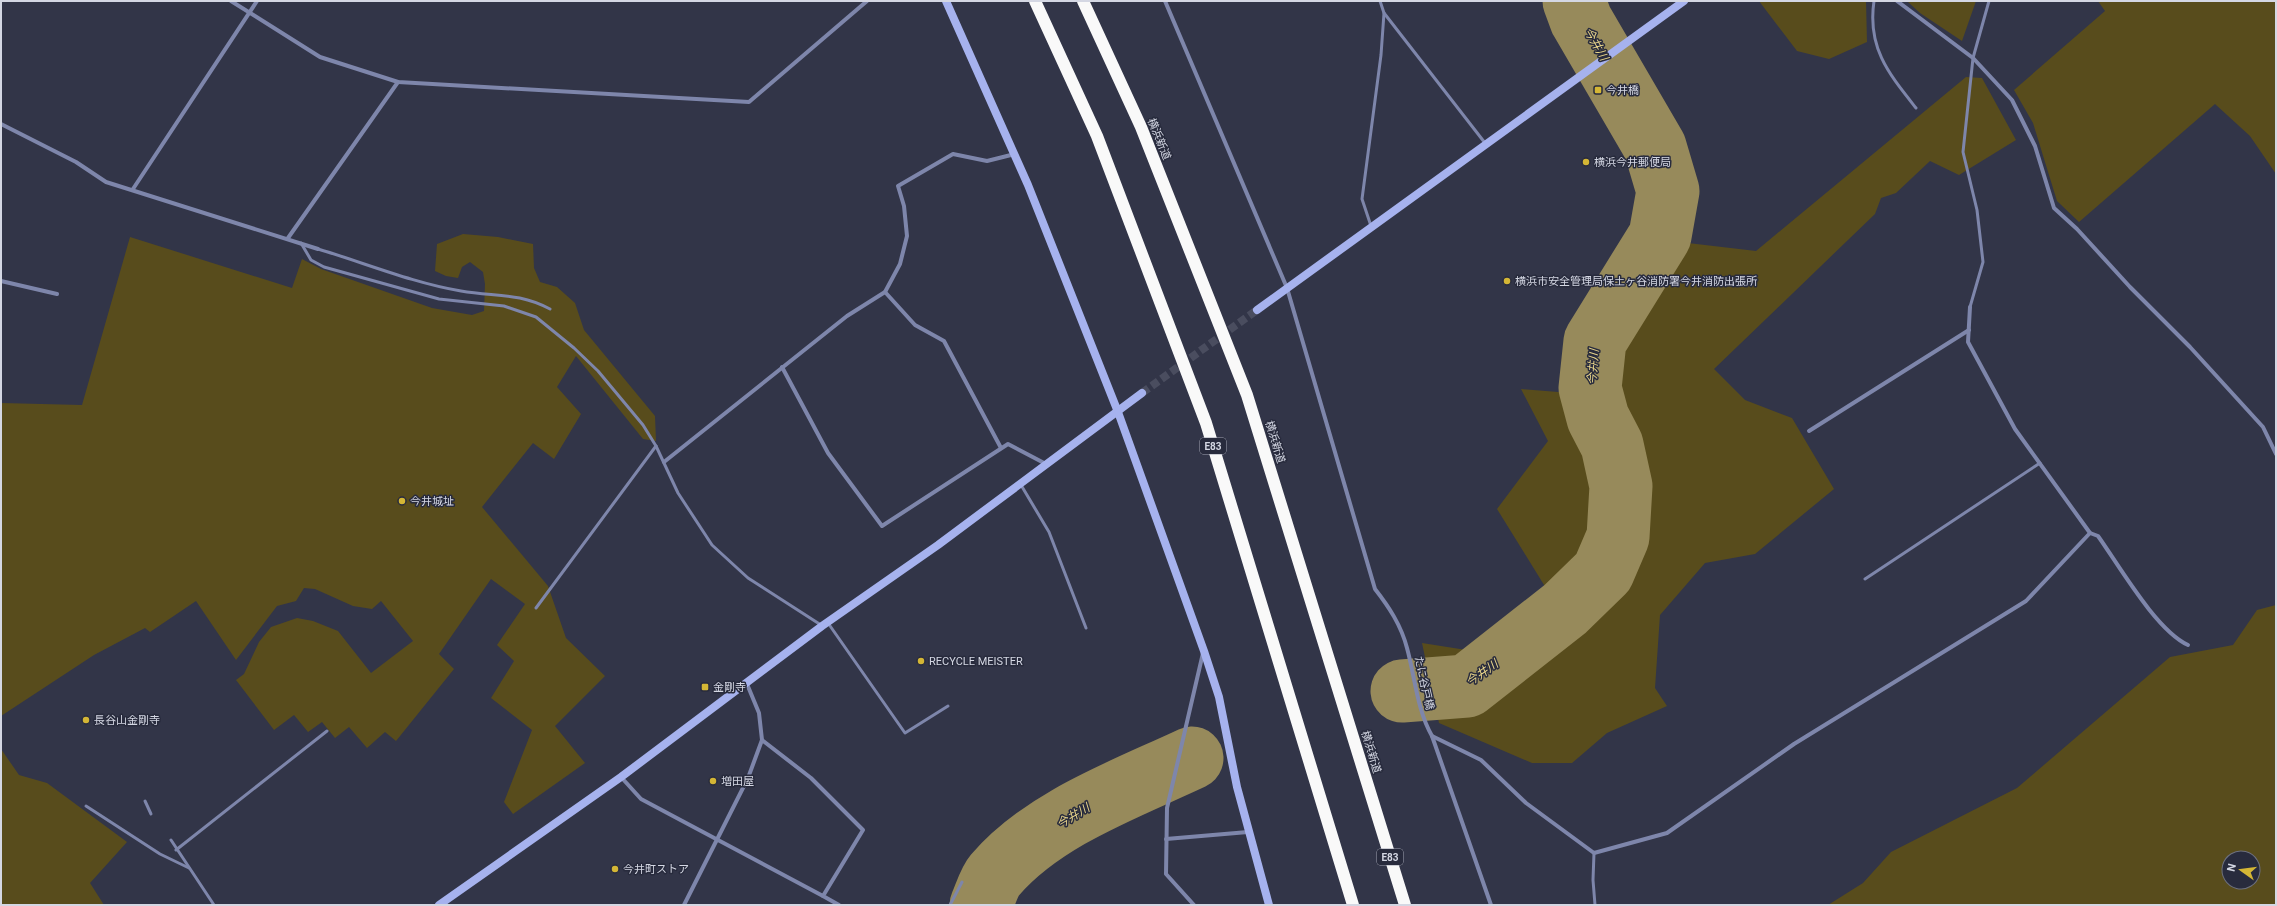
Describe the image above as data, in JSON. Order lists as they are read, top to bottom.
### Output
{
  "streets": {
    "highway": ["横浜新道", "E83"],
    "street": ["たに谷戸橋"]
  },
  "water": ["今井川"],
  "places": {
    "transit": ["今井橋", "金剛寺"],
    "other": [
      "横浜今井郵便局",
      "横浜市安全管理局保土ヶ谷消防署今井消防出張所",
      "今井城址",
      "RECYCLE MEISTER",
      "長谷山金剛寺",
      "増田屋",
      "今井町ストア"
    ]
  },
  "north": "left"
}
